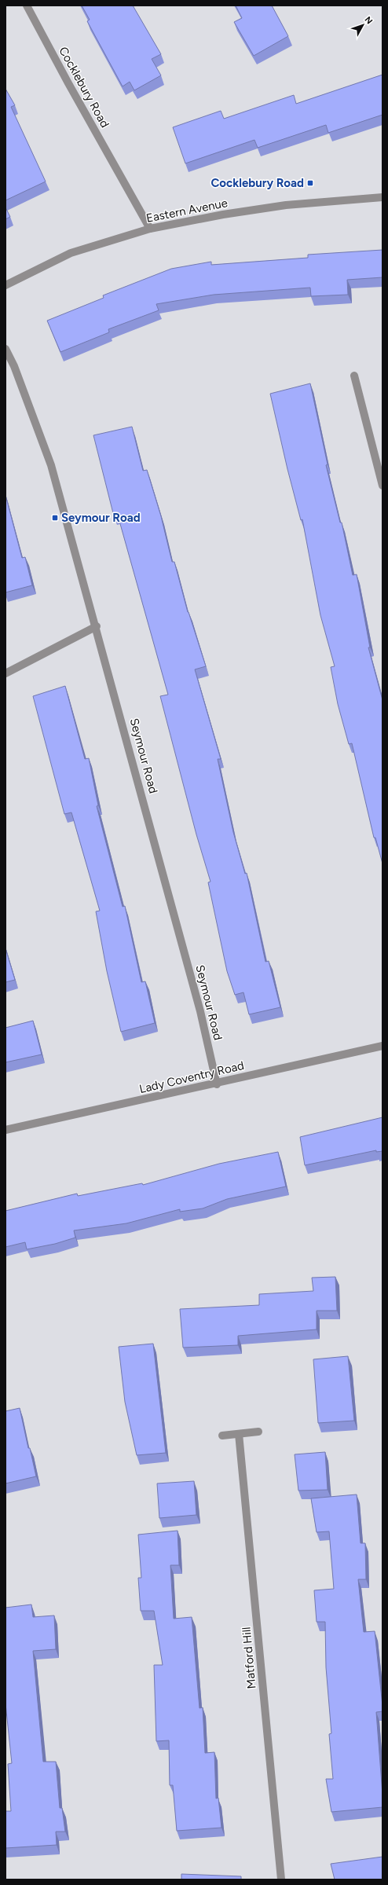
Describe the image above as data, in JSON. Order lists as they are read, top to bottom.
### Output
{
  "streets": {
    "street": [
      "Cocklebury Road",
      "Eastern Avenue",
      "Seymour Road",
      "Lady Coventry Road",
      "Matford Hill"
    ]
  },
  "crossings": [
    ["Cocklebury Road", "Eastern Avenue"],
    ["Seymour Road", "Lady Coventry Road"]
  ],
  "places": {
    "transit": ["Cocklebury Road", "Seymour Road"]
  },
  "north": "top right"
}
